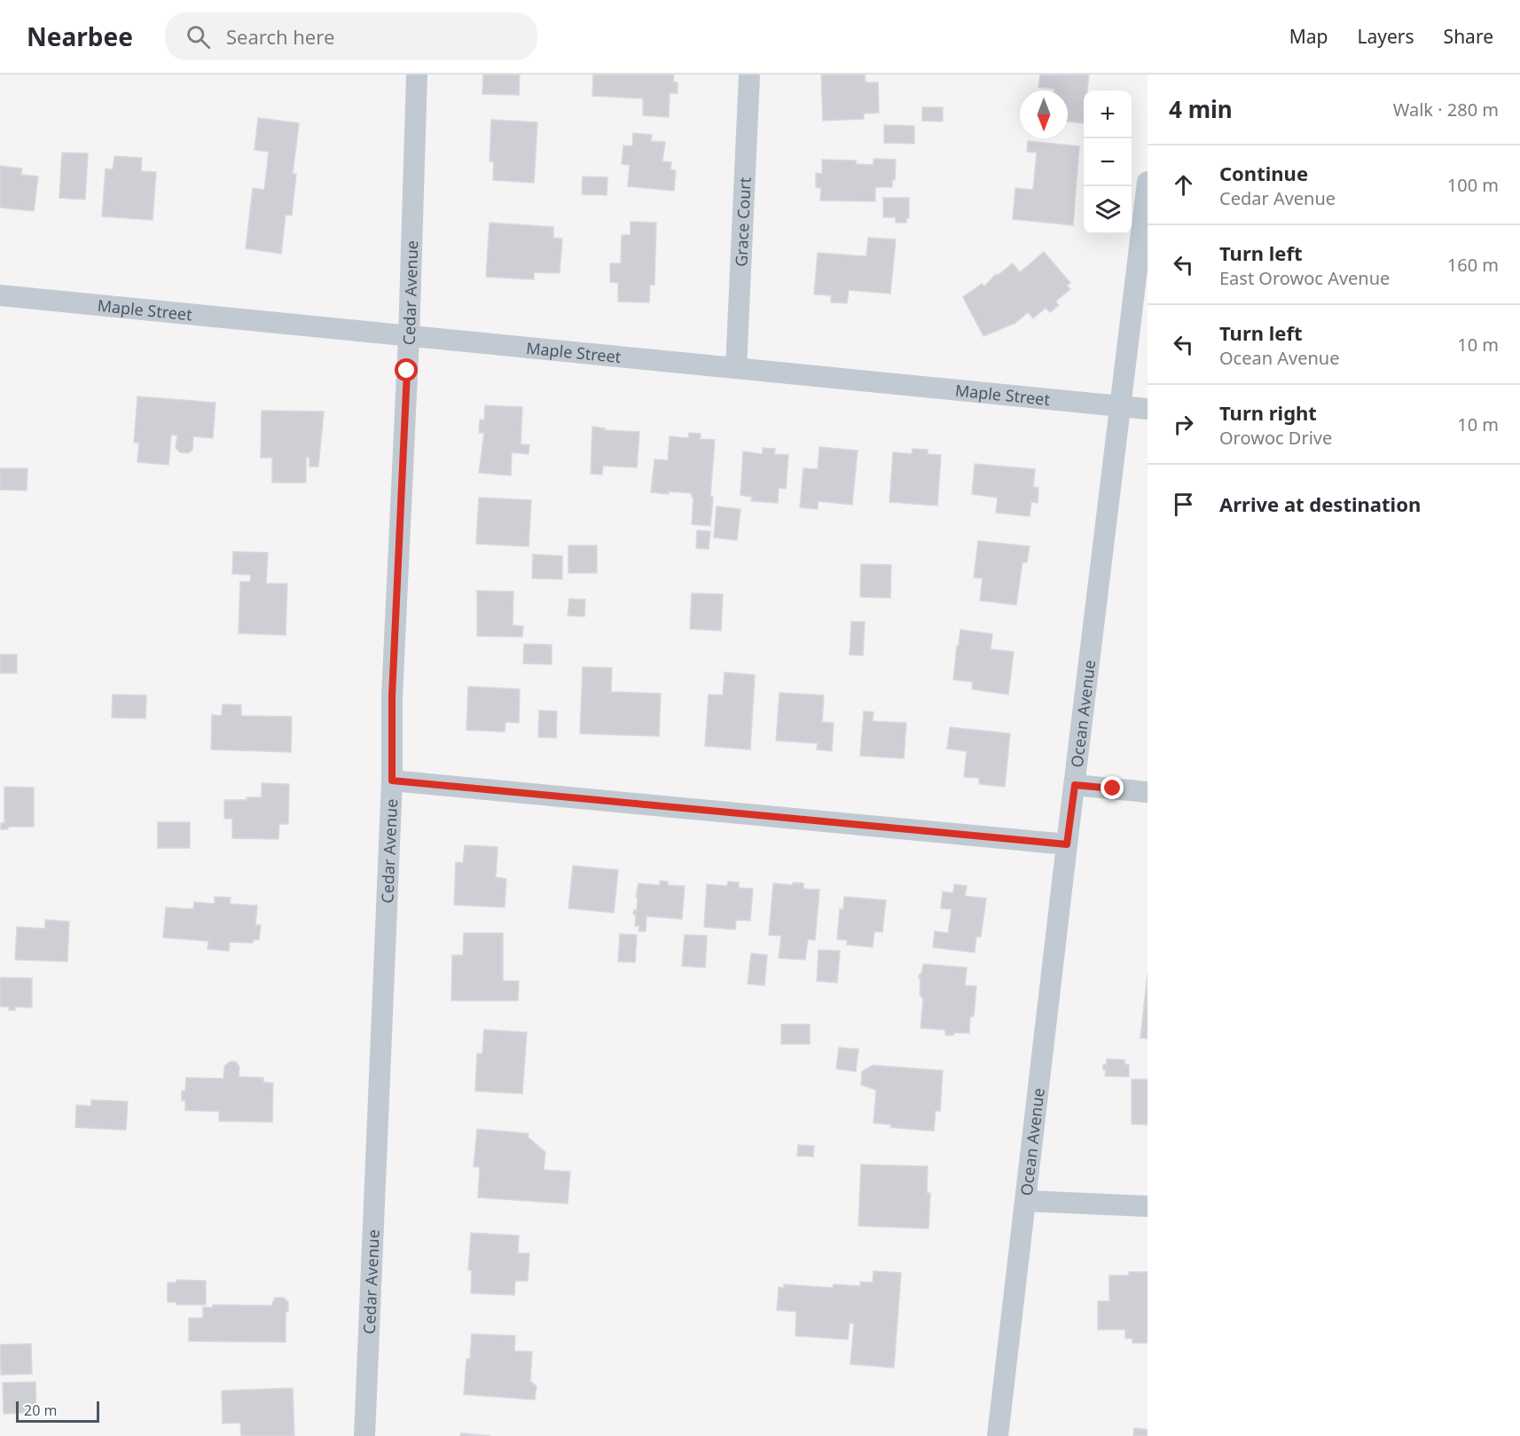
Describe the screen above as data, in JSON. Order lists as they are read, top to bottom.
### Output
{
  "streets": {
    "street": [
      "Grace Court",
      "Cedar Avenue",
      "Maple Street",
      "Ocean Avenue"
    ]
  },
  "crossings": [
    ["Grace Court", "Maple Street"],
    ["Cedar Avenue", "Maple Street"],
    ["Maple Street", "Ocean Avenue"]
  ],
  "scale_bar": "20 m",
  "north": "bottom",
  "page": {
    "header": "Nearbee",
    "search": "Search here",
    "nav": ["Map", "Layers", "Share"],
    "heading": ["4 min", "Walk · 280 m"],
    "map_buttons": ["+", "−"],
    "list": [
      ["Continue", "Cedar Avenue", "100 m"],
      ["Turn left", "East Orowoc Avenue", "160 m"],
      ["Turn left", "Ocean Avenue", "10 m"],
      ["Turn right", "Orowoc Drive", "10 m"],
      "Arrive at destination"
    ],
    "scale": "20 m"
  }
}
